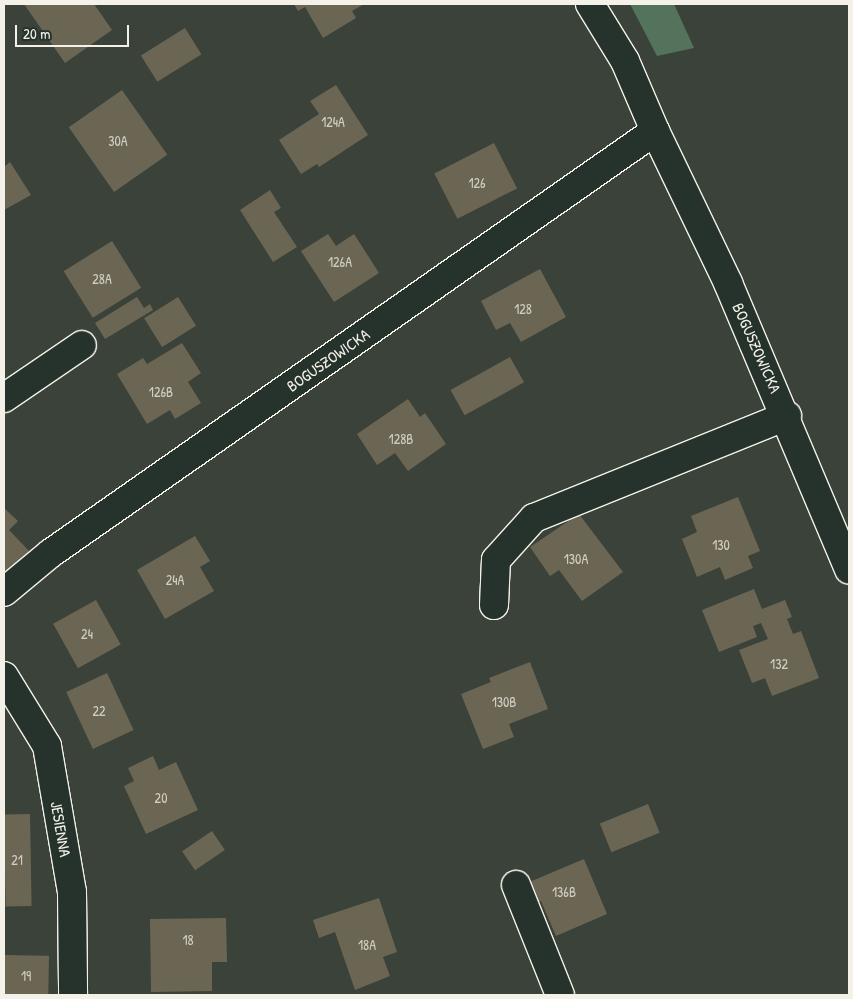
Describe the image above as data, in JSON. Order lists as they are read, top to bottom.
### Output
{
  "streets": {
    "street": ["BOGUSZOWICKA", "JESIENNA"]
  },
  "house_numbers": [
    "124A",
    "30A",
    "126",
    "126A",
    "28A",
    "128",
    "126B",
    "128B",
    "130",
    "130A",
    "24A",
    "24",
    "132",
    "130B",
    "22",
    "20",
    "21",
    "136B",
    "18",
    "18A",
    "19"
  ],
  "scale_bar": "20 m"
}
